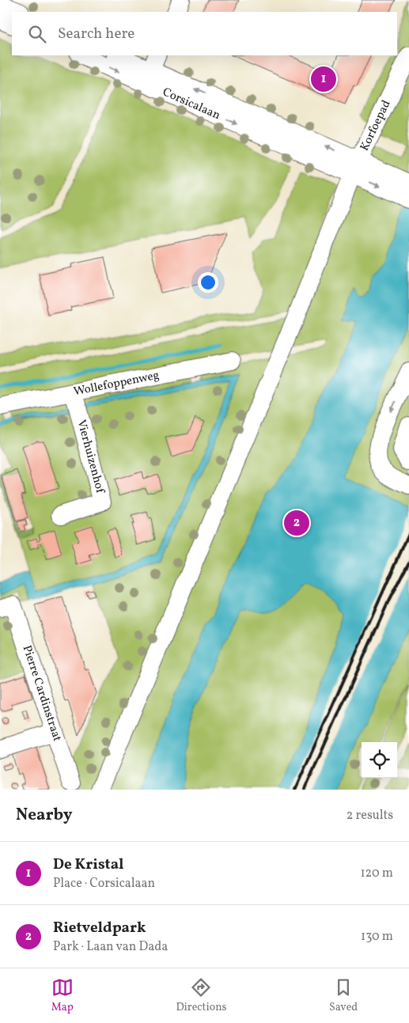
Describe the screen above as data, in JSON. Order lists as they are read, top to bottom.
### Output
{
  "streets": {
    "street": [
      "Corsicalaan",
      "Korfoepad",
      "Wollefoppenweg",
      "Vierhuizenhof",
      "Pierre Cardinstraat"
    ]
  },
  "crossings": [
    ["Corsicalaan", "Korfoepad"],
    ["Wollefoppenweg", "Vierhuizenhof"]
  ],
  "page": {
    "search": "Search here",
    "pins": ["1", "2"],
    "heading": ["Nearby", "2 results"],
    "list": [
      {
        "mark": "1",
        "name": "De Kristal",
        "note": "Place · Corsicalaan",
        "value": "120 m"
      },
      {
        "mark": "2",
        "name": "Rietveldpark",
        "note": "Park · Laan van Dada",
        "value": "130 m"
      }
    ],
    "nav": ["Map", "Directions", "Saved"]
  }
}
